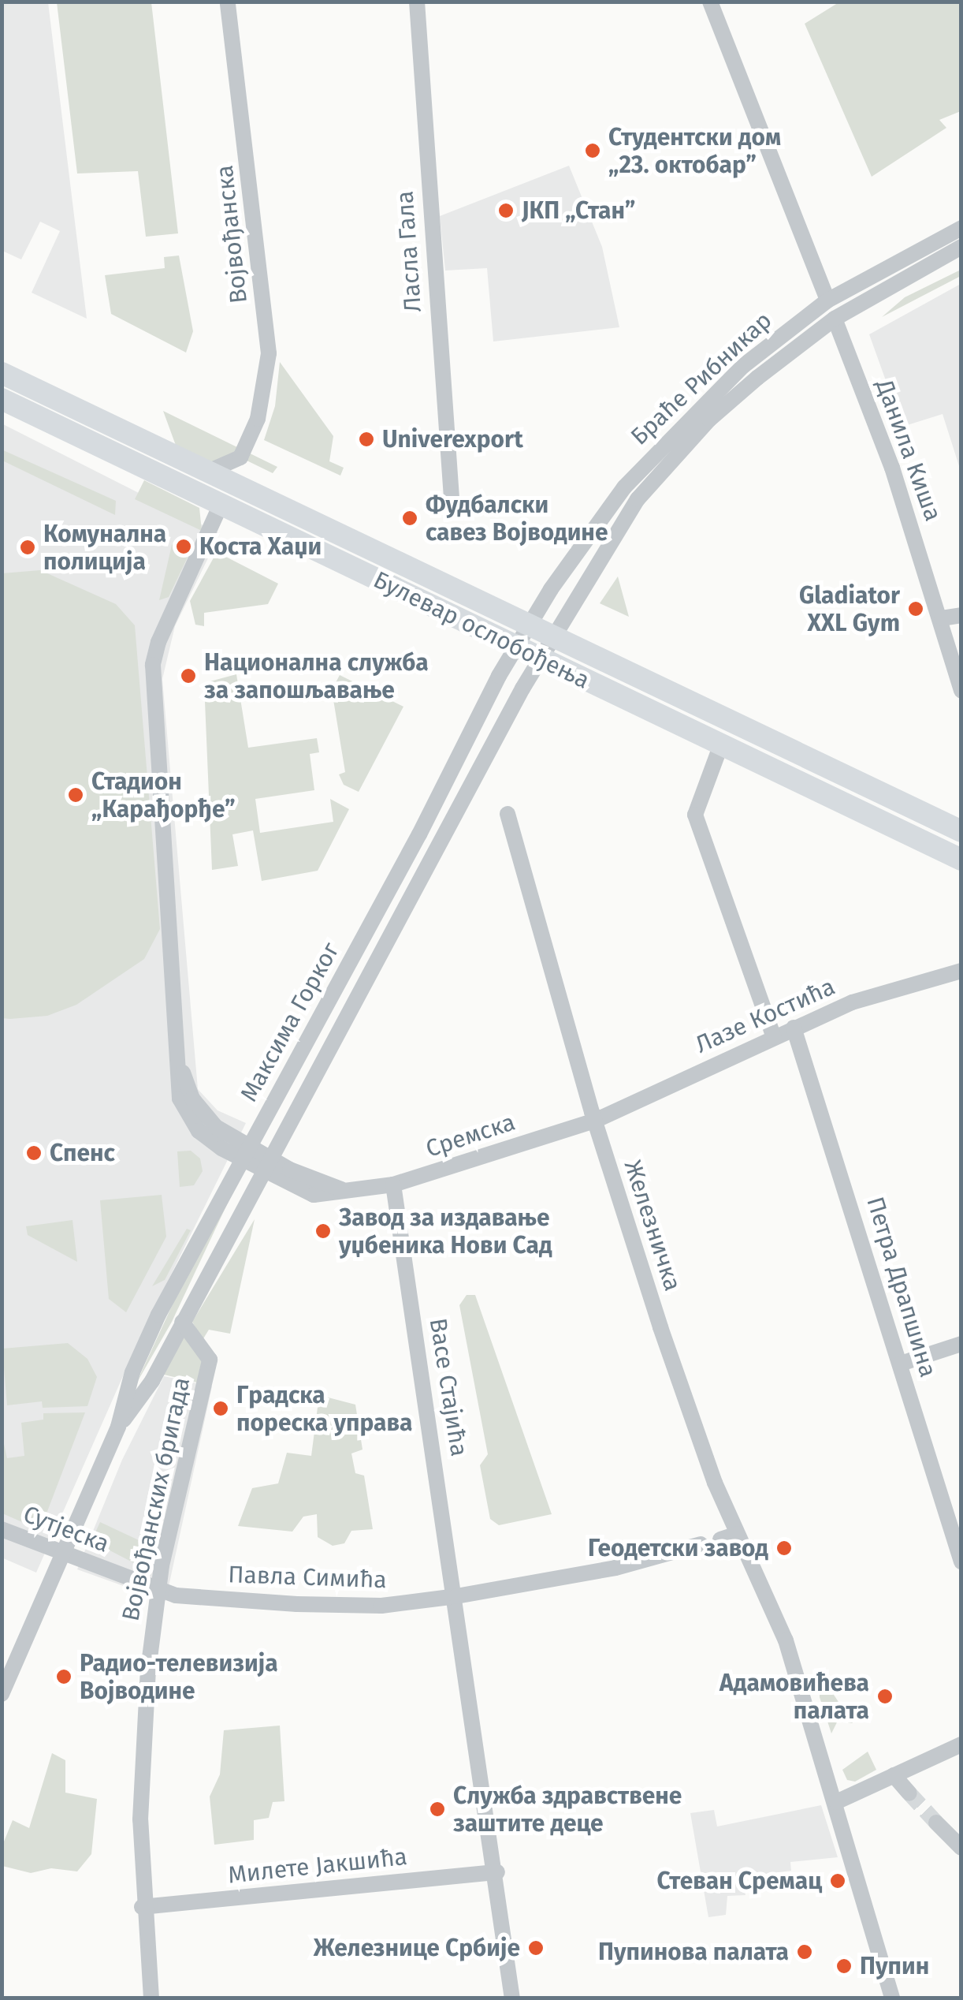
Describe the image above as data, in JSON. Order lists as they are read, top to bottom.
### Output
{
  "streets": {
    "main road": ["Булевар ослобођења"],
    "street": [
      "Војвођанска",
      "Ласла Гала",
      "Браће Рибникар",
      "Данила Киша",
      "Лазе Костића",
      "Максима Горког",
      "Сремска",
      "Железничка",
      "Петра Драпшина",
      "Васе Стајића",
      "Војвођанских бригада",
      "Сутјеска",
      "Павла Симића",
      "Милете Јакшића"
    ]
  },
  "crossings": [
    ["Браће Рибникар", "Данила Киша"],
    ["Браће Рибникар", "Булевар ослобођења"],
    ["Браће Рибникар", "Максима Горког"],
    ["Булевар ослобођења", "Максима Горког"],
    ["Булевар ослобођења", "Сремска"],
    ["Лазе Костића", "Сремска"],
    ["Лазе Костића", "Железничка"],
    ["Лазе Костића", "Петра Драпшина"],
    ["Максима Горког", "Сремска"],
    ["Максима Горког", "Војвођанских бригада"],
    ["Максима Горког", "Сутјеска"],
    ["Сремска", "Железничка"],
    ["Сремска", "Васе Стајића"],
    ["Васе Стајића", "Павла Симића"],
    ["Васе Стајића", "Милете Јакшића"],
    ["Војвођанских бригада", "Сутјеска"],
    ["Војвођанских бригада", "Павла Симића"],
    ["Војвођанских бригада", "Милете Јакшића"],
    ["Сутјеска", "Павла Симића"]
  ],
  "places": [
    "Студентски дом „23. октобар”",
    "ЈКП „Стан”",
    "Univerexport",
    "Фудбалски савез Војводине",
    "Коста Хаџи",
    "Комунална полиција",
    "Gladiator XXL Gym",
    "Национална служба за запошљавање",
    "Стадион „Карађорђе”",
    "Спенс",
    "Завод за издавање уџбеника Нови Сад",
    "Градска пореска управа",
    "Геодетски завод",
    "Радио-телевизија Војводине",
    "Адамовићева палата",
    "Служба здравствене заштите деце",
    "Стеван Сремац",
    "Железнице Србије",
    "Пупинова палата",
    "Пупин"
  ]
}
